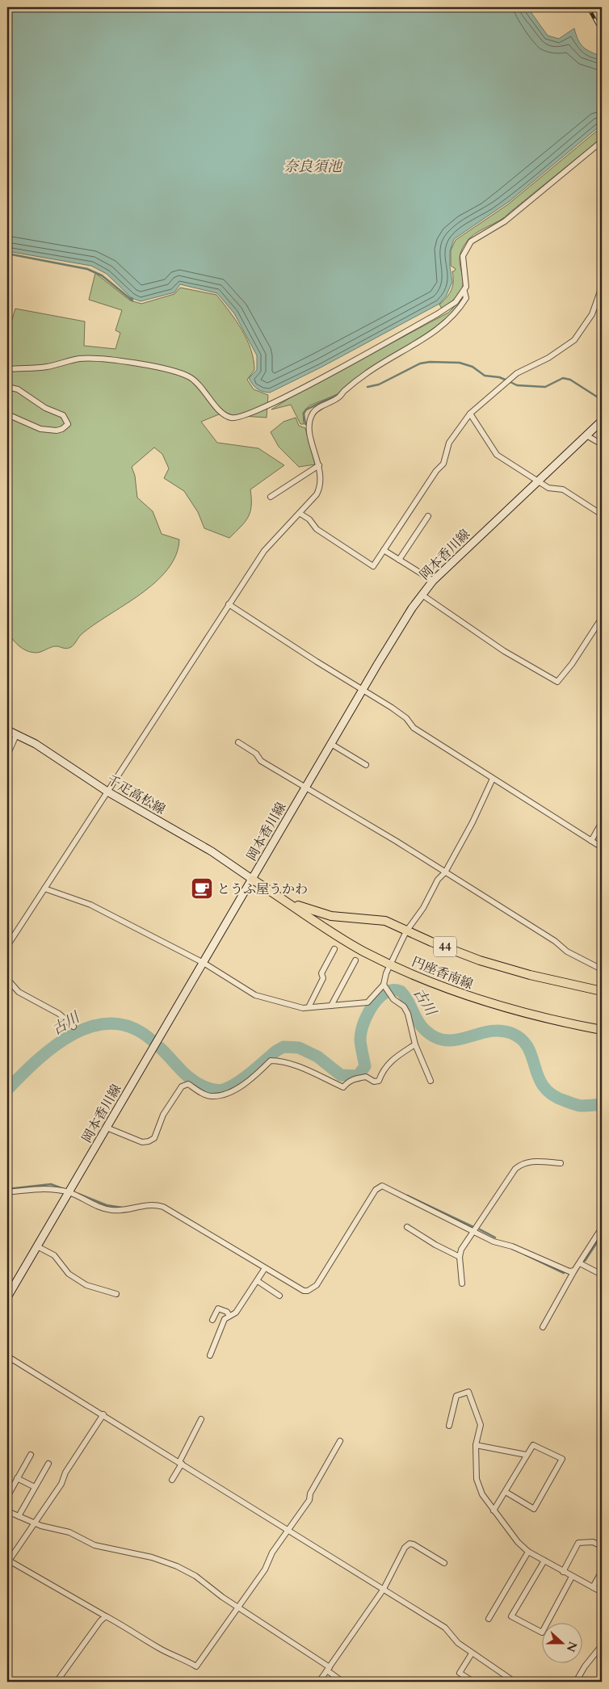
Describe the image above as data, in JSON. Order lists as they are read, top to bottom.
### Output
{
  "streets": {
    "main road": [
      "岡本香川線",
      "千疋高松線",
      "44",
      "円座香南線"
    ]
  },
  "crossings": [
    ["岡本香川線", "千疋高松線"],
    ["岡本香川線", "円座香南線"],
    ["千疋高松線", "円座香南線"]
  ],
  "water": ["奈良須池", "古川"],
  "places": {
    "cafe": ["とうふ屋うかわ"]
  },
  "north": "right"
}
